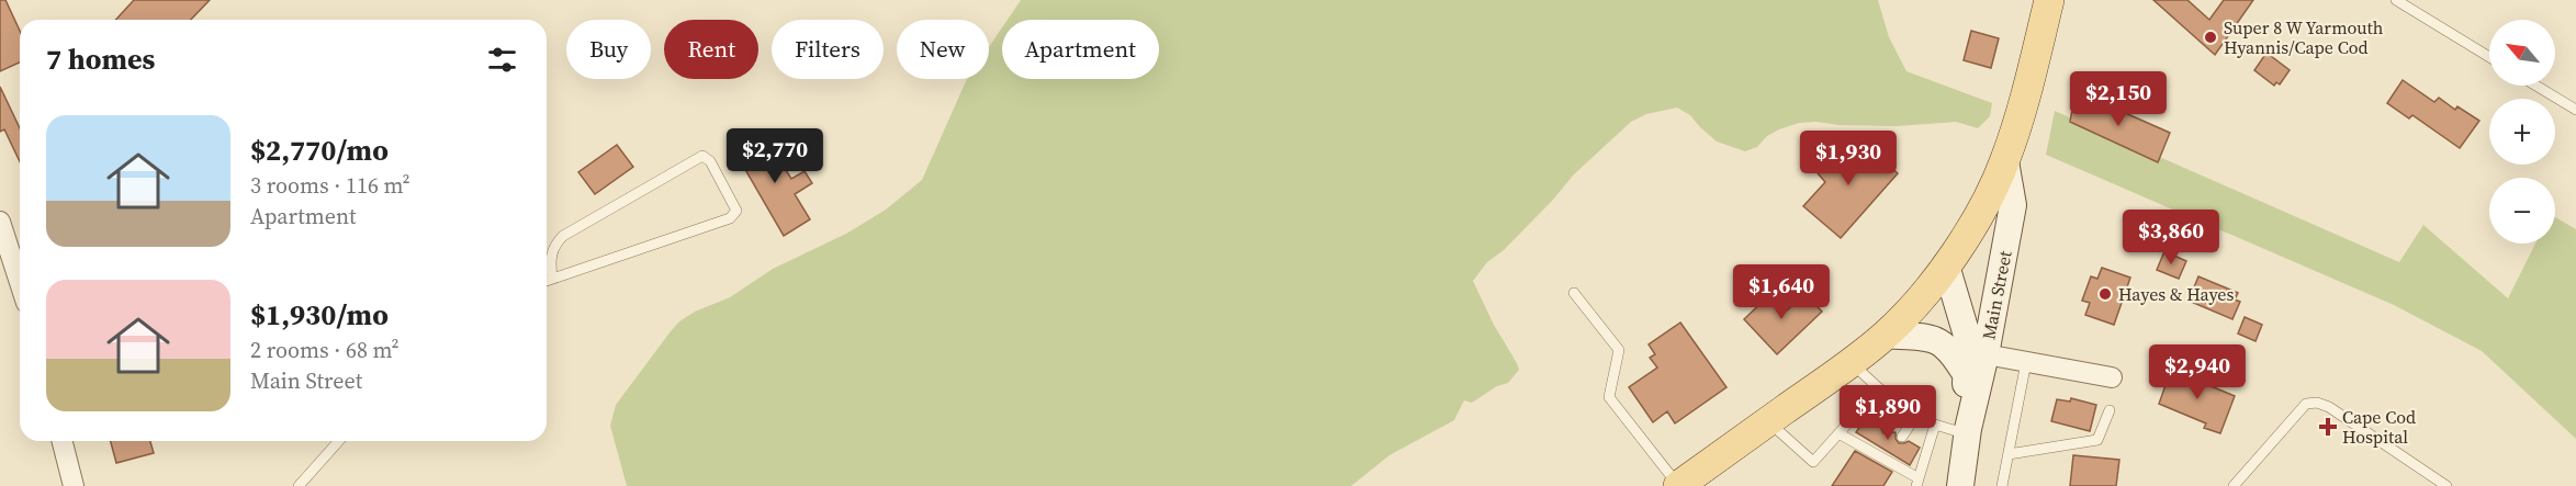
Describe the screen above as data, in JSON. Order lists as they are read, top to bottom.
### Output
{
  "streets": {
    "main road": ["Main Street"]
  },
  "places": {
    "other": ["Super 8 W Yarmouth Hyannis/Cape Cod", "Hayes & Hayes"],
    "health": ["Cape Cod Hospital"]
  },
  "north": "top left",
  "page": {
    "map_buttons": ["+", "−"],
    "chip": [
      "Buy",
      "Rent",
      "Filters",
      "New",
      "Apartment"
    ],
    "heading": "7 homes",
    "price": [
      "$2,150",
      "$2,770",
      "$1,930",
      "$3,860",
      "$1,640",
      "$2,940",
      "$1,890"
    ],
    "list": [
      {
        "name": "$2,770/mo",
        "note": "3 rooms · 116 m² · Apartment"
      },
      {
        "name": "$1,930/mo",
        "note": "2 rooms · 68 m² · Main Street"
      }
    ]
  }
}
